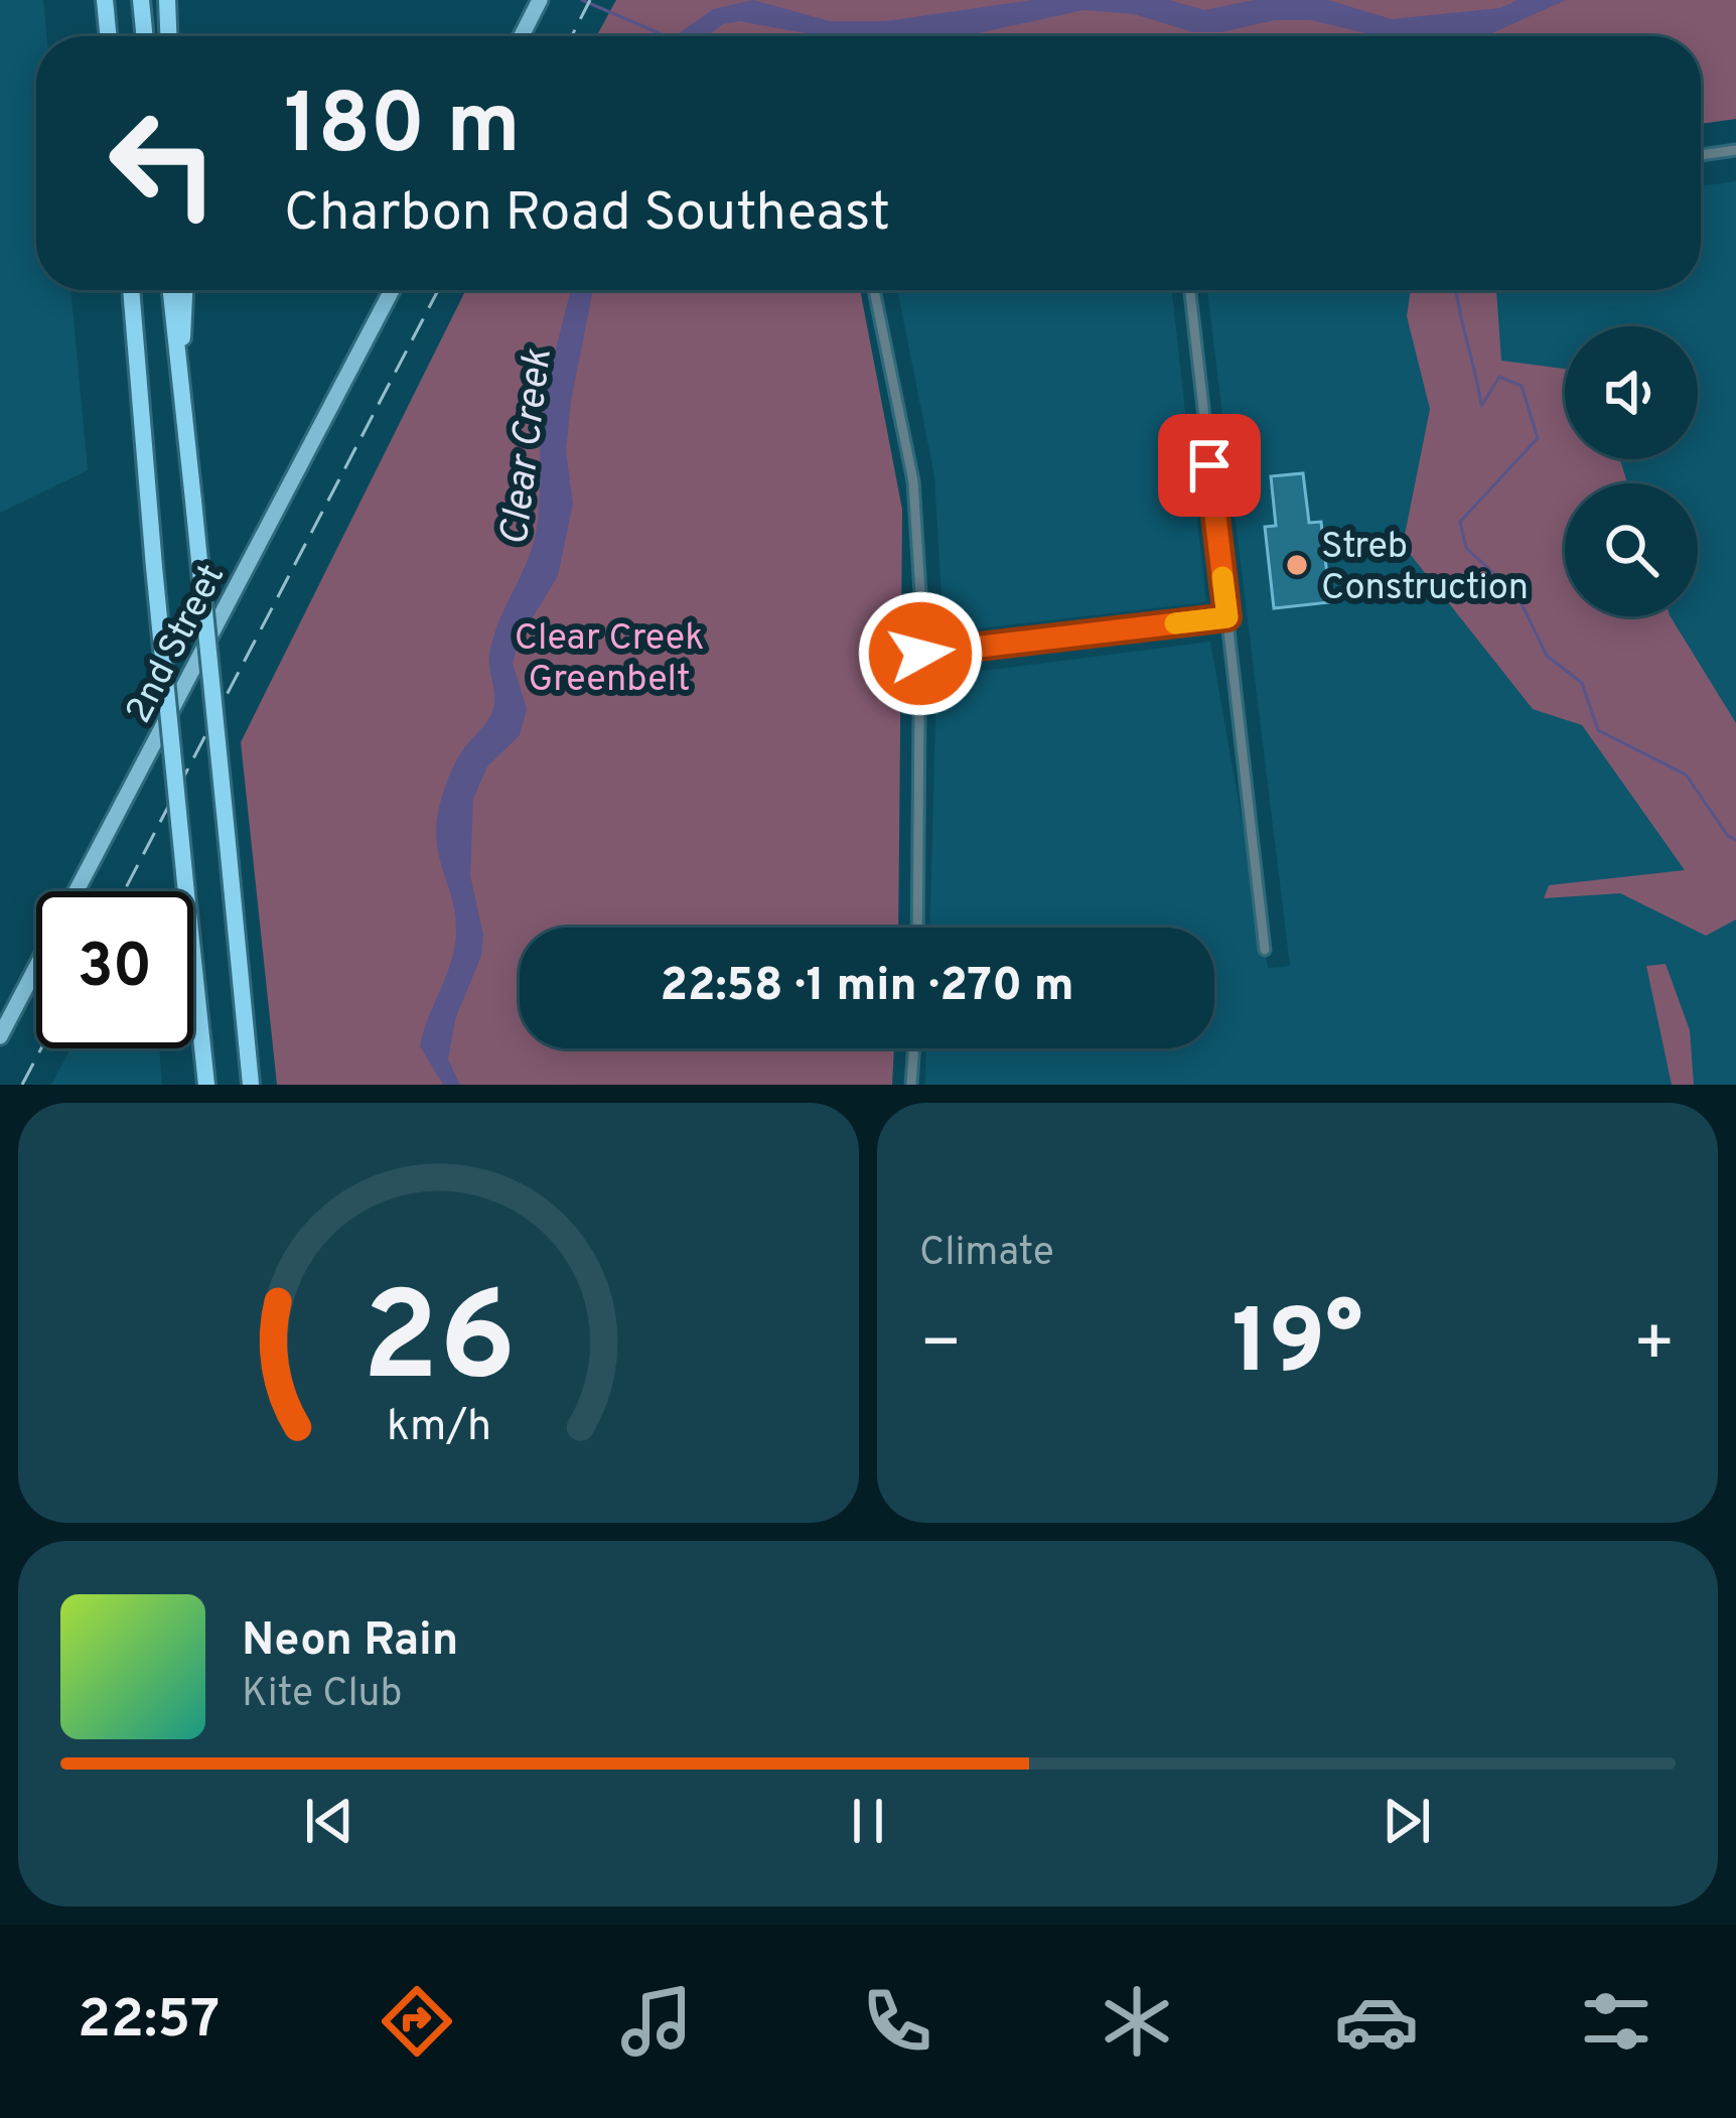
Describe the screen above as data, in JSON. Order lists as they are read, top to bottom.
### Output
{
  "streets": {
    "main road": ["2nd Street"]
  },
  "water": ["Clear Creek"],
  "parks": ["Clear Creek Greenbelt"],
  "places": ["Streb Construction"],
  "page": {
    "turn": ["180 m", "Charbon Road Southeast"],
    "limit": "30",
    "trip": "22:58 · 1 min · 270 m",
    "tile": "Climate",
    "heat": ["−", "19°", "+"],
    "song": ["Neon Rain", "Kite Club"],
    "tabs": "22:57",
    "gauge": ["26", "km/h"]
  }
}
